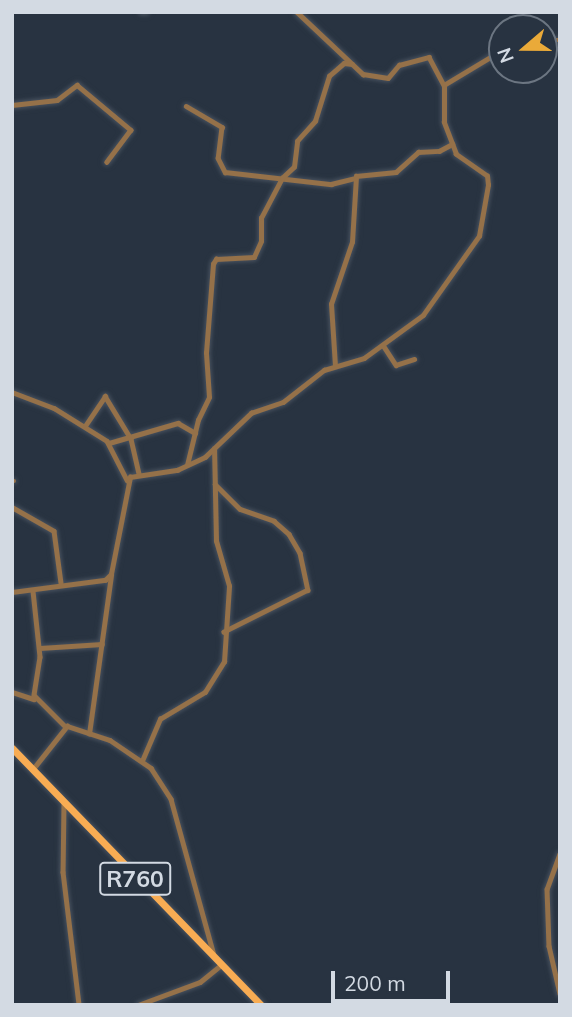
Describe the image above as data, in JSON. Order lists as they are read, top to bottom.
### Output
{
  "streets": {
    "main road": ["R760"]
  },
  "scale_bar": "200 m",
  "north": "left"
}
